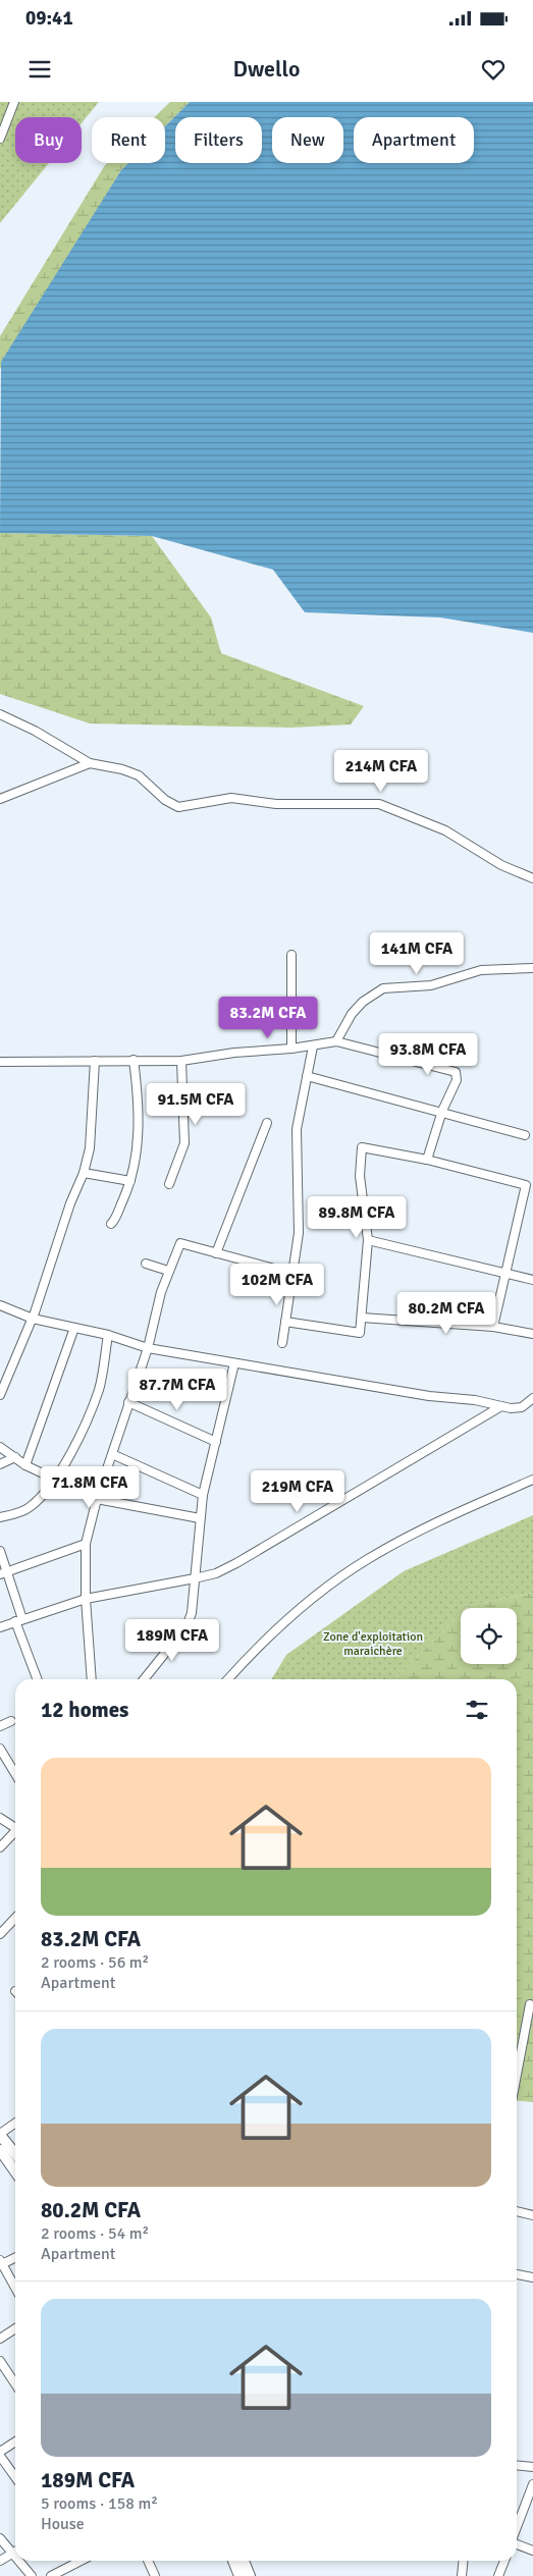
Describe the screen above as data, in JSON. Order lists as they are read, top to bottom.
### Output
{
  "parks": ["Zone d'exploitation maraichère"],
  "page": {
    "status": "09:41",
    "header": "Dwello",
    "chip": [
      "Buy",
      "Rent",
      "Filters",
      "New",
      "Apartment"
    ],
    "price": [
      "214M CFA",
      "141M CFA",
      "83.2M CFA",
      "93.8M CFA",
      "91.5M CFA",
      "89.8M CFA",
      "102M CFA",
      "80.2M CFA",
      "87.7M CFA",
      "71.8M CFA",
      "219M CFA",
      "189M CFA"
    ],
    "heading": "12 homes",
    "list": [
      {
        "name": "83.2M CFA",
        "note": "2 rooms · 56 m² · Apartment"
      },
      {
        "name": "80.2M CFA",
        "note": "2 rooms · 54 m² · Apartment"
      },
      {
        "name": "189M CFA",
        "note": "5 rooms · 158 m² · House"
      }
    ]
  }
}
